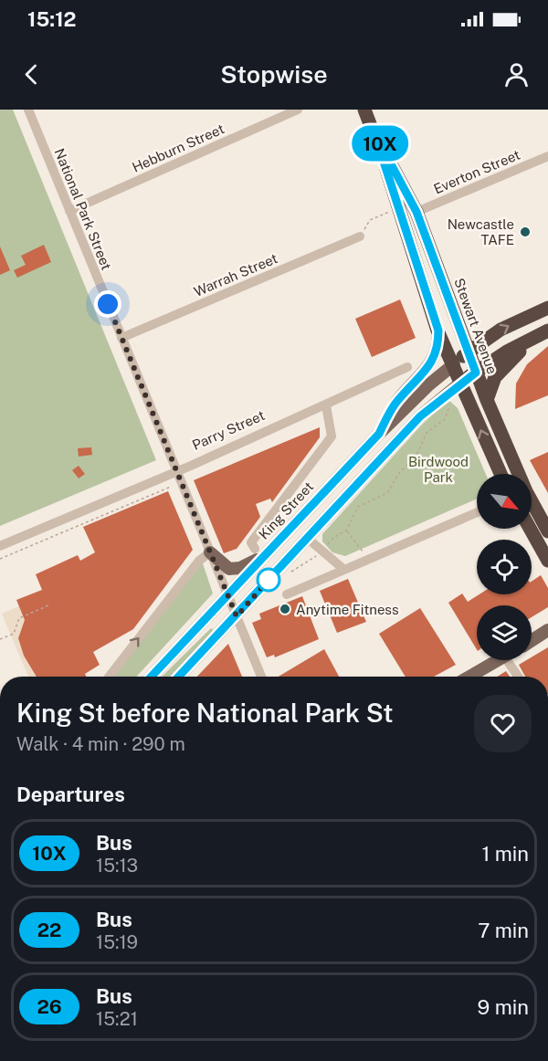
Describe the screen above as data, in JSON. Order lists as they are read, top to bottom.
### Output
{
  "streets": {
    "highway": ["Stewart Avenue"],
    "main road": ["King Street"],
    "street": [
      "Hebburn Street",
      "Everton Street",
      "National Park Street",
      "Warrah Street",
      "Parry Street"
    ]
  },
  "crossings": [
    ["Hebburn Street", "National Park Street"],
    ["Everton Street", "Stewart Avenue"],
    ["National Park Street", "Warrah Street"],
    ["National Park Street", "Parry Street"],
    ["National Park Street", "King Street"],
    ["Stewart Avenue", "King Street"]
  ],
  "parks": ["Birdwood Park"],
  "places": ["Newcastle TAFE", "Anytime Fitness"],
  "lines": ["bus line 10X"],
  "north": "bottom right",
  "page": {
    "status": "15:12",
    "header": "Stopwise",
    "on_map": "10X",
    "heading": [
      ["King St before National Park St", "Walk · 4 min · 290 m"],
      "Departures"
    ],
    "list": [
      {
        "mark": "10X",
        "name": "Bus",
        "note": "15:13",
        "value": "1 min"
      },
      {
        "mark": "22",
        "name": "Bus",
        "note": "15:19",
        "value": "7 min"
      },
      {
        "mark": "26",
        "name": "Bus",
        "note": "15:21",
        "value": "9 min"
      }
    ]
  }
}
